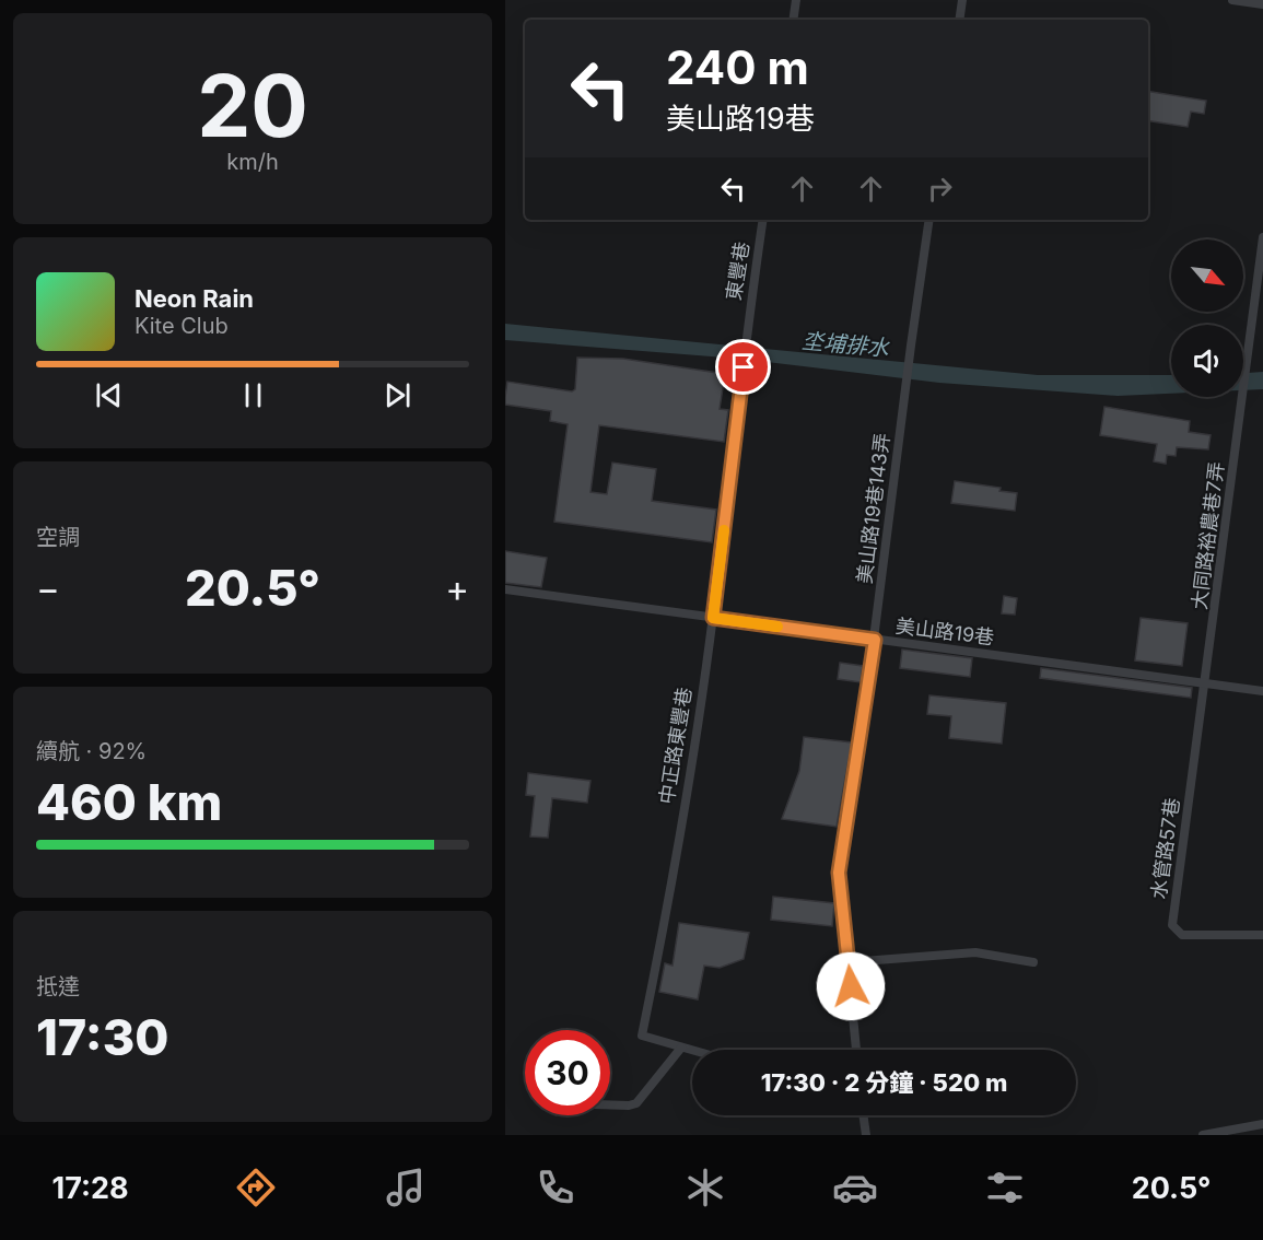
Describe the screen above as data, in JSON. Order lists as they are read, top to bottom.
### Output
{
  "streets": {
    "street": [
      "東豐巷",
      "美山路19巷143弄",
      "大同路裕農巷7弄",
      "美山路19巷",
      "中正路東豐巷",
      "水管路57巷"
    ]
  },
  "crossings": [
    ["東豐巷", "中正路東豐巷"],
    ["美山路19巷143弄", "美山路19巷"],
    ["大同路裕農巷7弄", "美山路19巷"],
    ["大同路裕農巷7弄", "水管路57巷"],
    ["美山路19巷", "中正路東豐巷"],
    ["美山路19巷", "水管路57巷"]
  ],
  "water": ["坔埔排水"],
  "north": "bottom right",
  "page": {
    "tile": [
      ["20", "km/h"],
      "空調",
      ["續航 · 92%", "460 km"],
      ["抵達", "17:30"]
    ],
    "turn": ["240 m", "美山路19巷"],
    "song": ["Neon Rain", "Kite Club"],
    "heat": ["−", "20.5°", "+"],
    "limit": "30",
    "trip": "17:30 · 2 分鐘 · 520 m",
    "tabs": ["17:28", "20.5°"]
  }
}
